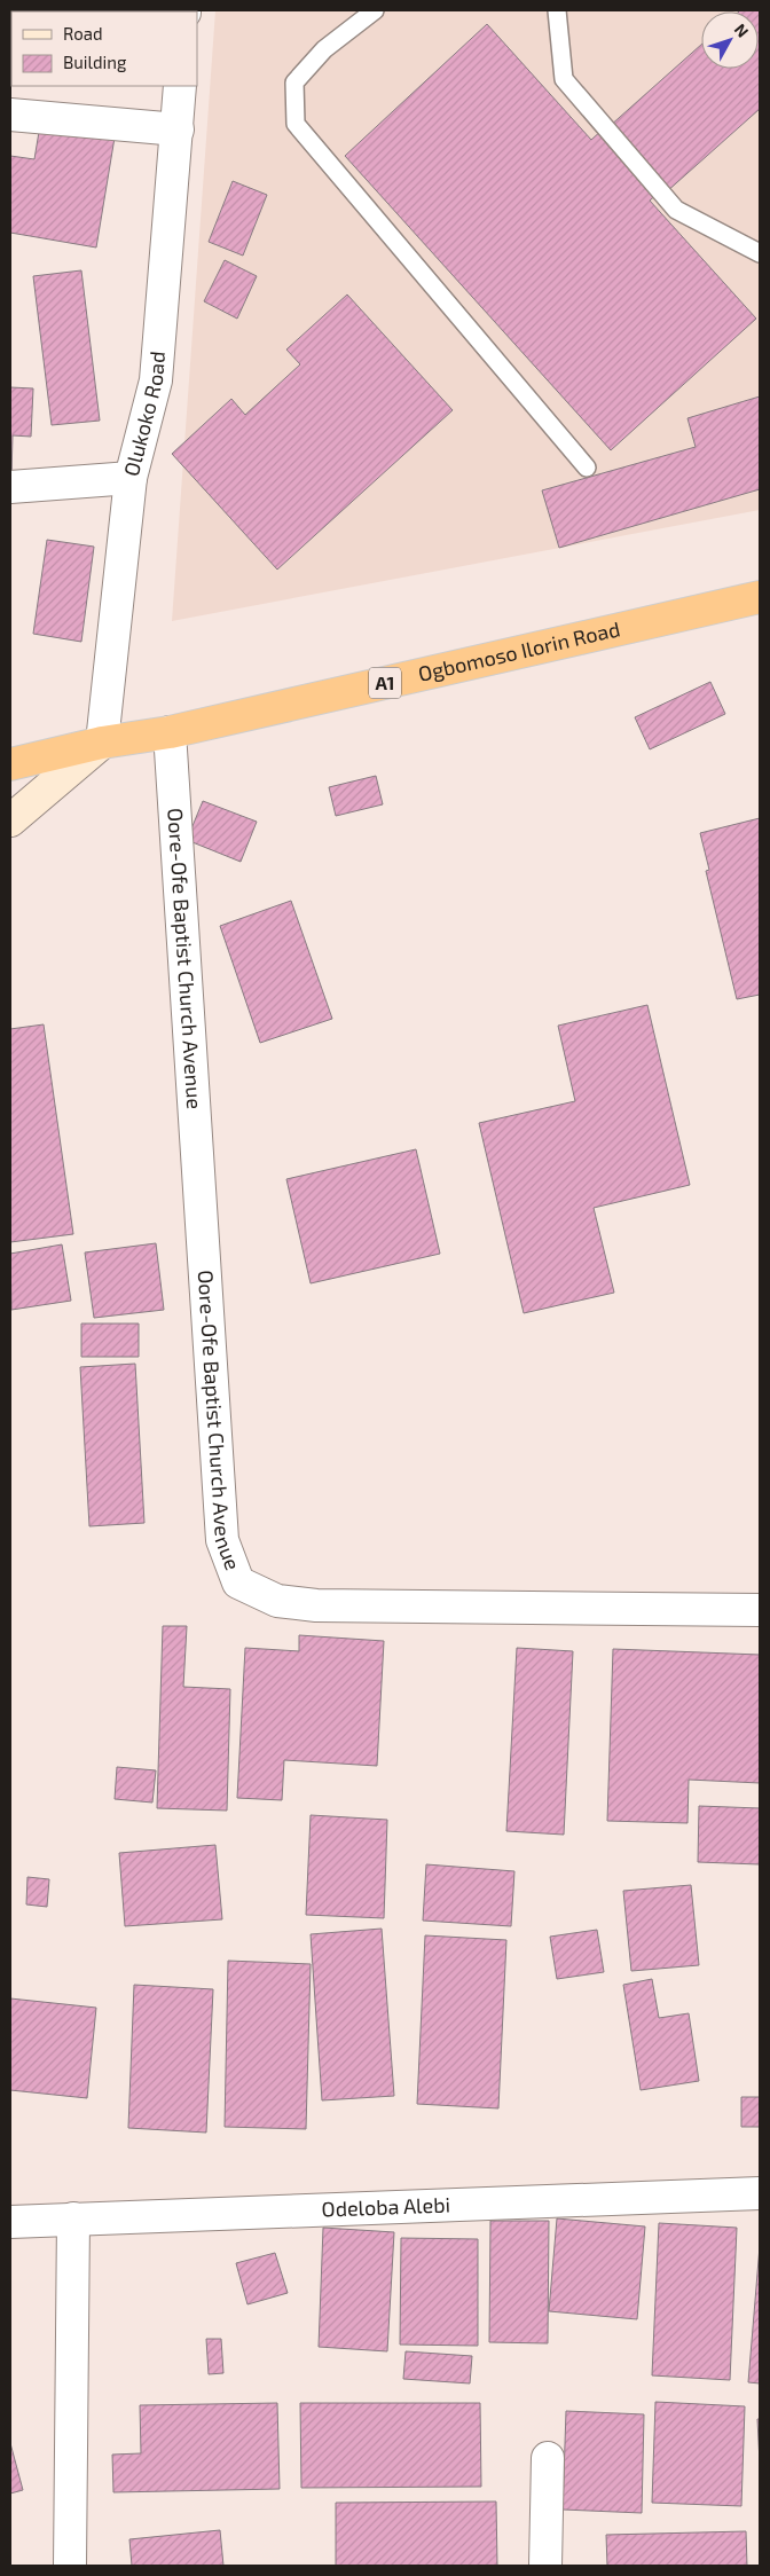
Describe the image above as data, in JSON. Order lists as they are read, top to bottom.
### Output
{
  "streets": {
    "highway": ["Ogbomoso Ilorin Road", "A1"],
    "street": ["Olukoko Road", "Oore-Ofe Baptist Church Avenue", "Odeloba Alebi"]
  },
  "crossings": [
    ["Olukoko Road", "Ogbomoso Ilorin Road"],
    ["Ogbomoso Ilorin Road", "Oore-Ofe Baptist Church Avenue"]
  ],
  "legend": ["Road", "Building"],
  "north": "top right"
}
